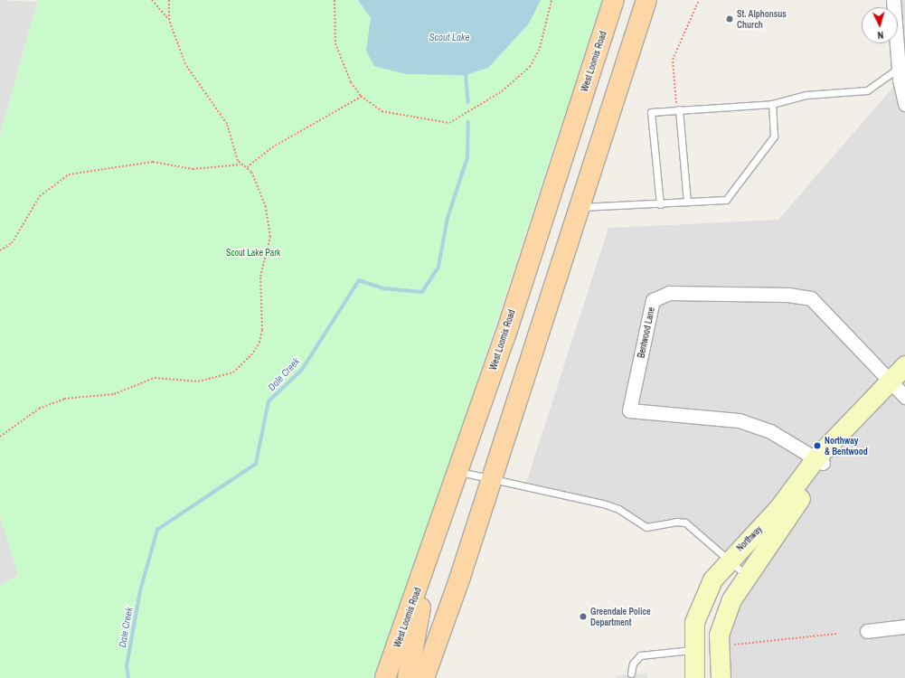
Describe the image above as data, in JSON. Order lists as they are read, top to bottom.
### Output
{
  "streets": {
    "main road": ["West Loomis Road"],
    "street": ["Bentwood Lane", "Northway"]
  },
  "crossings": [
    ["Bentwood Lane", "Northway"]
  ],
  "water": ["Scout Lake", "Dale Creek"],
  "parks": ["Scout Lake Park"],
  "places": ["St. Alphonsus Church", "Northway & Bentwood", "Greendale Police Department"],
  "north": "bottom"
}
